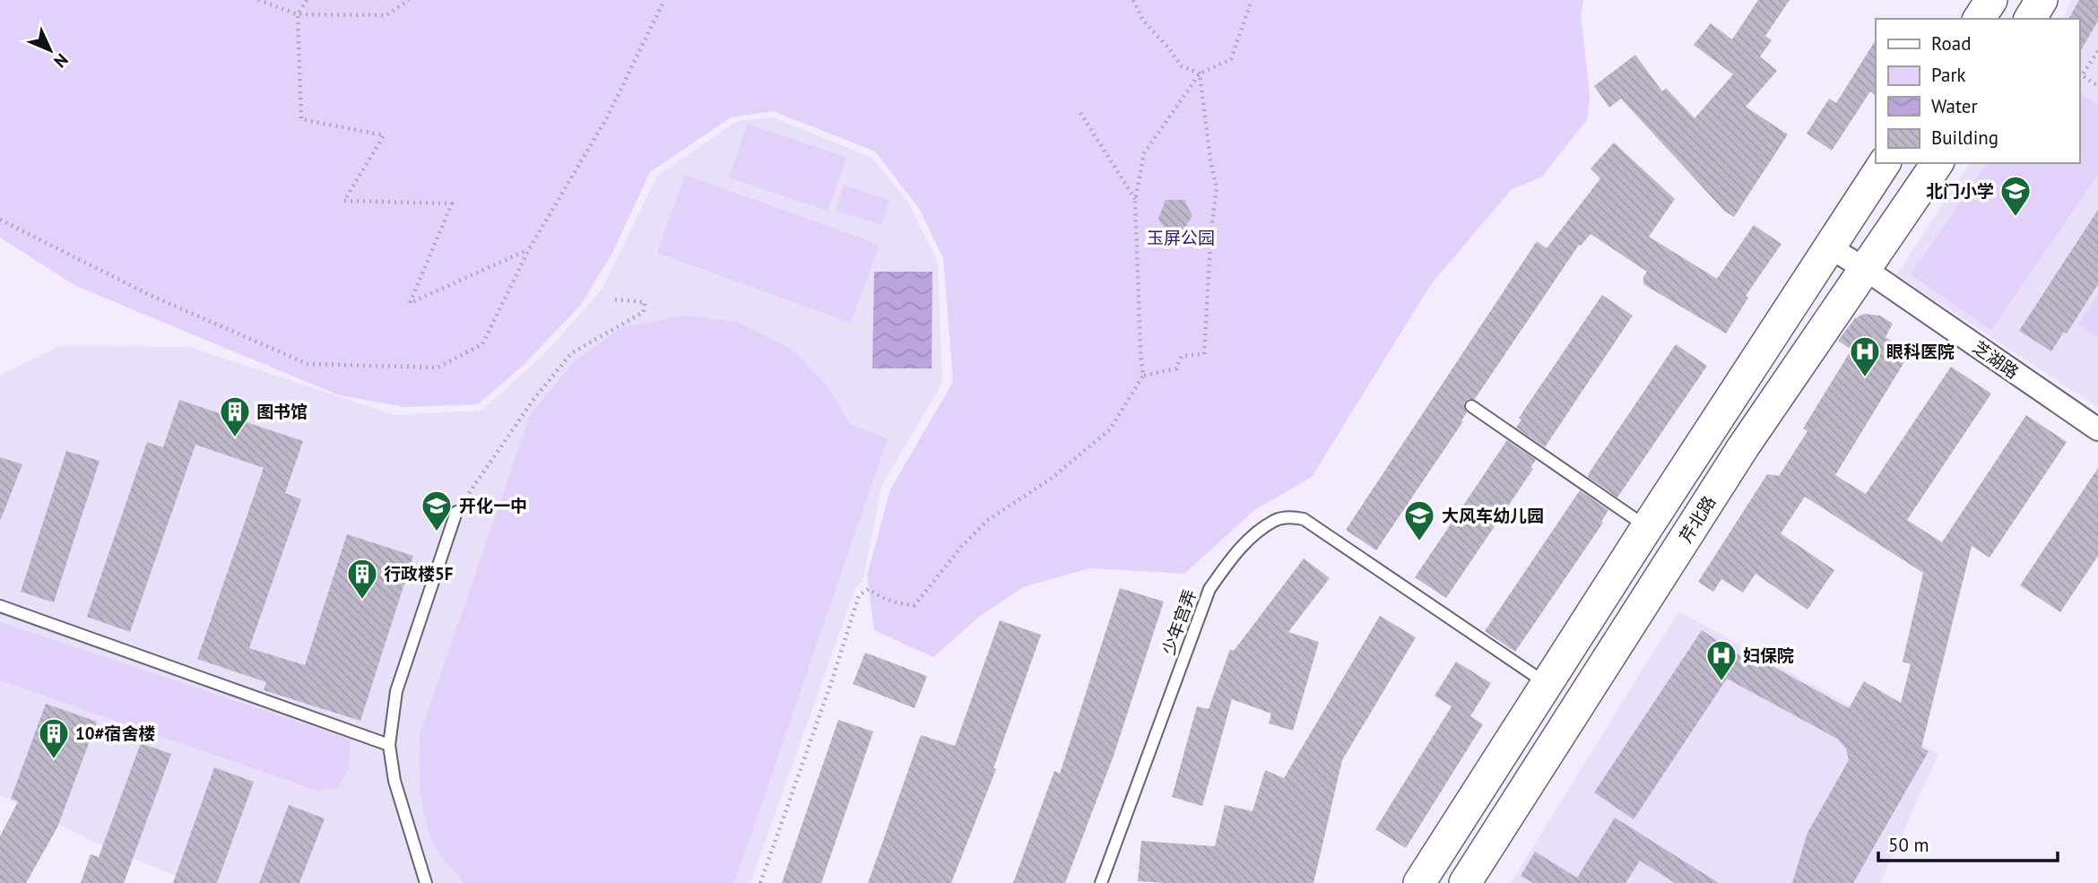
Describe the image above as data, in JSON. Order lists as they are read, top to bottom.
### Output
{
  "streets": {
    "main road": ["芹北路"],
    "street": ["芝湖路"],
    "lane": ["少年宫弄"]
  },
  "crossings": [
    ["芝湖路", "芹北路"]
  ],
  "parks": ["玉屏公园"],
  "places": {
    "school or university": ["北门小学", "开化一中", "大风车幼儿园"],
    "hospital": ["眼科医院", "妇保院"],
    "building": ["图书馆", "行政楼5F", "10#宿舍楼"]
  },
  "legend": [
    "Road",
    "Park",
    "Water",
    "Building"
  ],
  "scale_bar": "50 m",
  "north": "bottom right"
}
